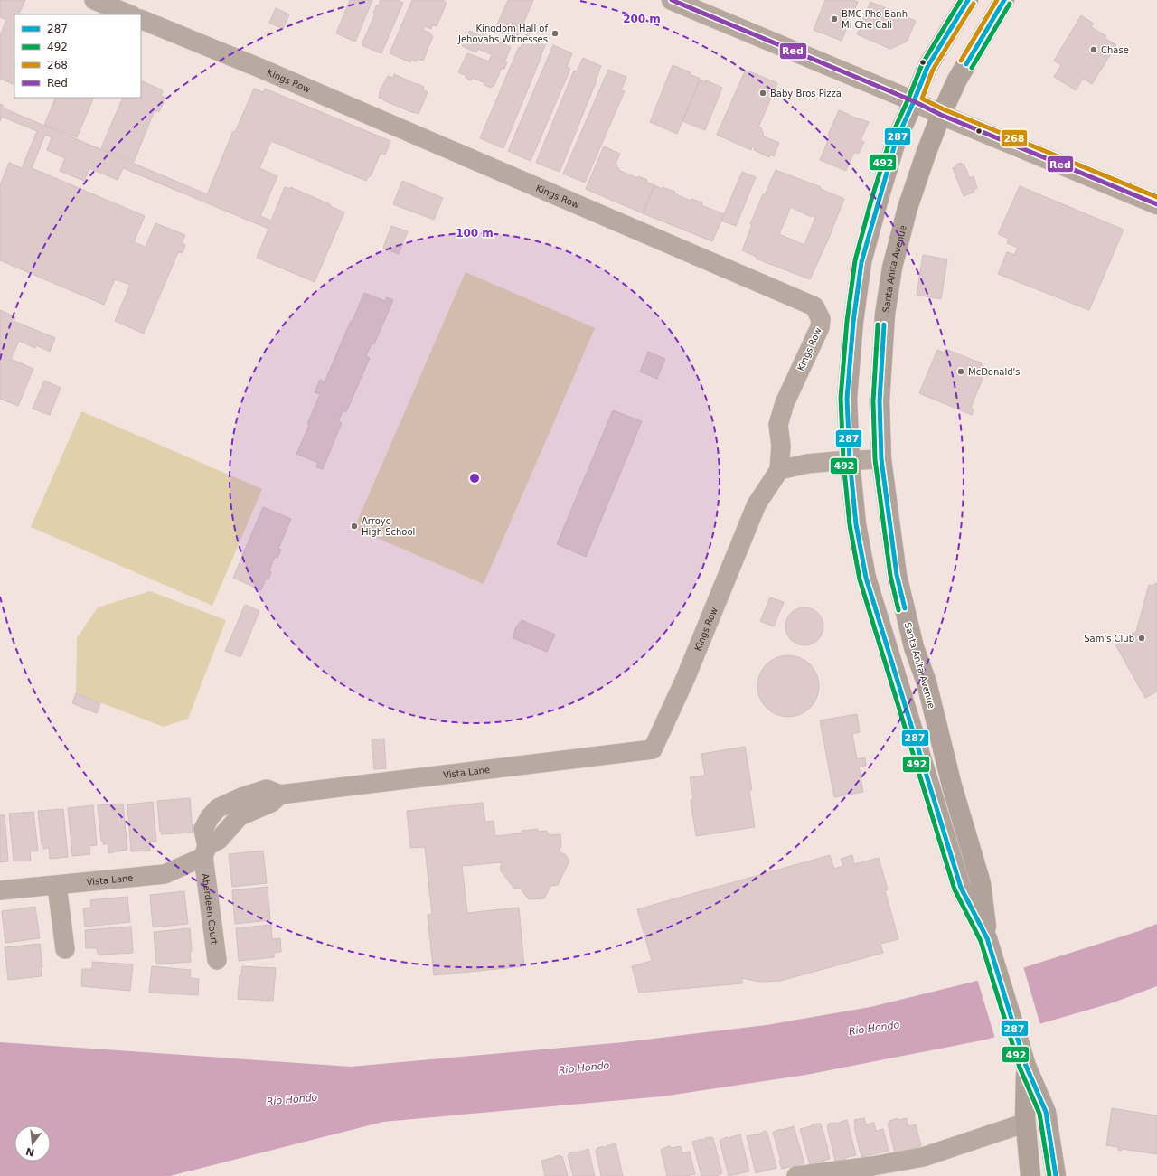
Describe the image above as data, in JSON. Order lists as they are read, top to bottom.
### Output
{
  "streets": {
    "main road": ["Santa Anita Avenue"],
    "street": ["Kings Row", "Vista Lane", "Aberdeen Court"]
  },
  "crossings": [
    ["Kings Row", "Vista Lane"],
    ["Vista Lane", "Aberdeen Court"]
  ],
  "water": ["Rio Hondo"],
  "places": [
    "BMC Pho Banh Mi Che Cali",
    "Kingdom Hall of Jehovahs Witnesses",
    "Chase",
    "Baby Bros Pizza",
    "McDonald's",
    "Arroyo High School",
    "Sam's Club"
  ],
  "lines": [
    "transit line 287",
    "transit line 492",
    "transit line 268",
    "transit line Red"
  ],
  "legend": [
    "287",
    "492",
    "268",
    "Red"
  ],
  "north": "bottom",
  "rings": ["200 m", "100 m"]
}
